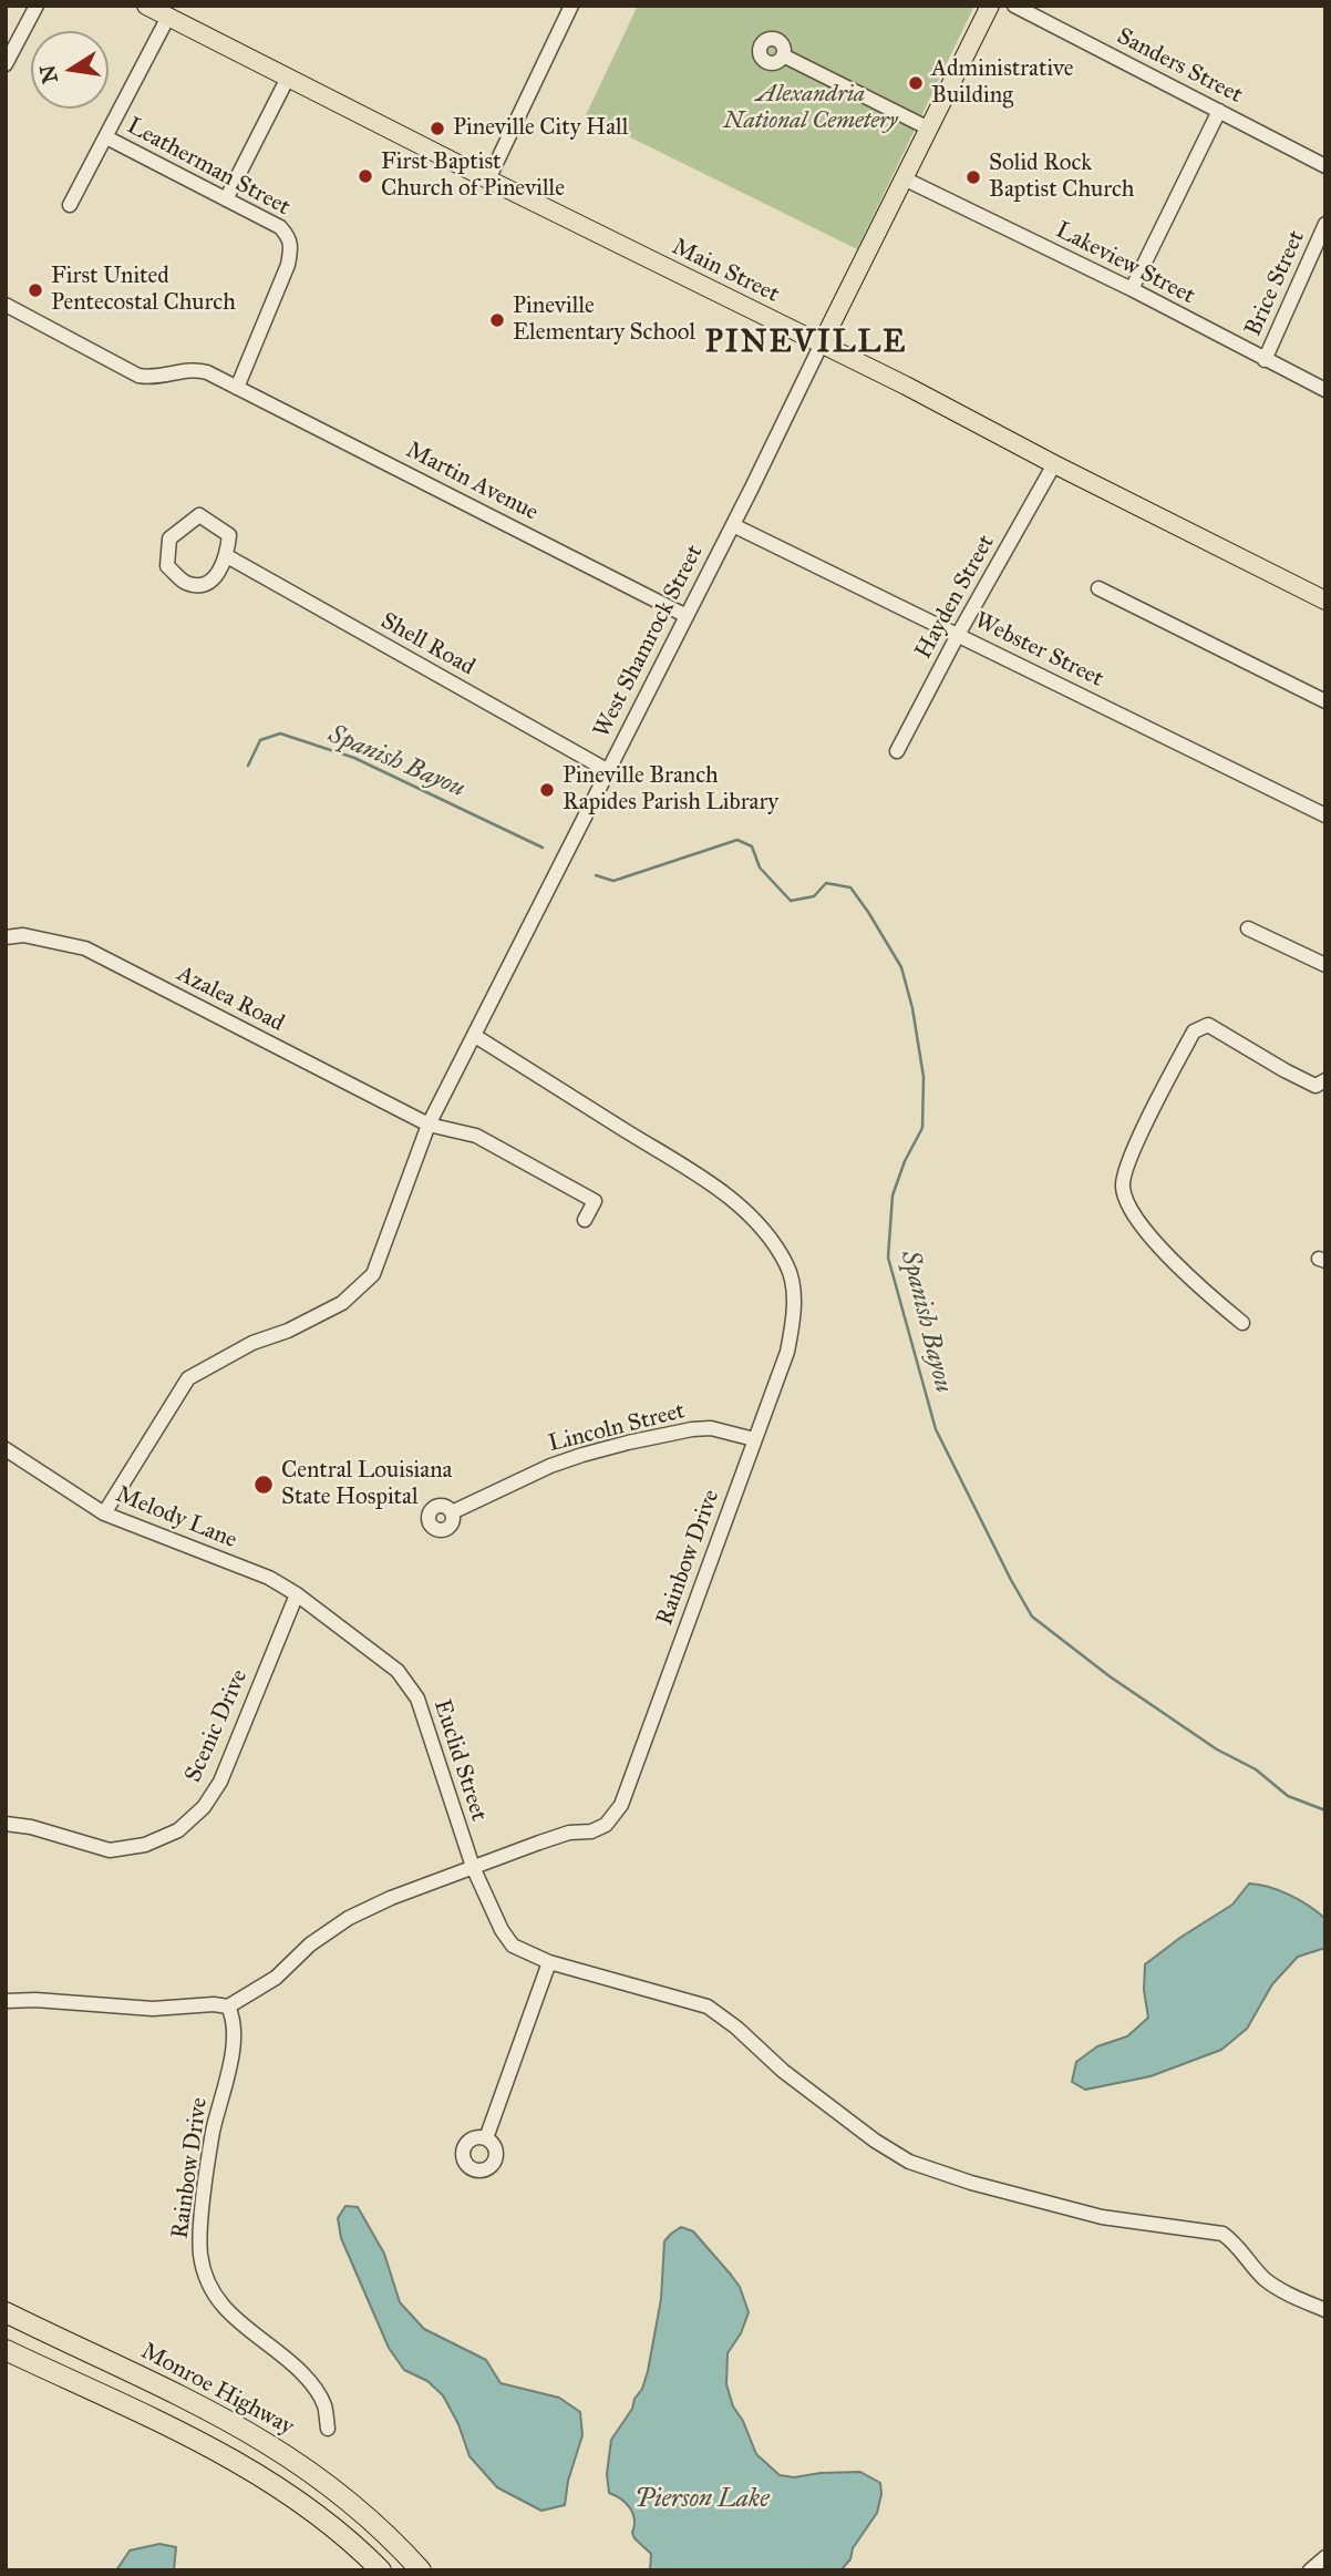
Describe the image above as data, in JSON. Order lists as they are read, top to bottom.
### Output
{
  "streets": {
    "highway": ["Monroe Highway"],
    "main road": ["Main Street"],
    "street": [
      "Sanders Street",
      "Leatherman Street",
      "Lakeview Street",
      "Brice Street",
      "Martin Avenue",
      "Hayden Street",
      "West Shamrock Street",
      "Shell Road",
      "Webster Street",
      "Azalea Road",
      "Lincoln Street",
      "Melody Lane",
      "Rainbow Drive",
      "Scenic Drive",
      "Euclid Street"
    ]
  },
  "crossings": [
    ["Leatherman Street", "Martin Avenue"],
    ["Lakeview Street", "Brice Street"],
    ["Main Street", "Hayden Street"],
    ["Main Street", "West Shamrock Street"],
    ["Martin Avenue", "West Shamrock Street"],
    ["Hayden Street", "Webster Street"],
    ["West Shamrock Street", "Shell Road"],
    ["West Shamrock Street", "Webster Street"],
    ["West Shamrock Street", "Azalea Road"],
    ["West Shamrock Street", "Melody Lane"],
    ["West Shamrock Street", "Rainbow Drive"],
    ["Lincoln Street", "Rainbow Drive"],
    ["Melody Lane", "Scenic Drive"],
    ["Melody Lane", "Euclid Street"],
    ["Rainbow Drive", "Euclid Street"],
    ["Scenic Drive", "Euclid Street"]
  ],
  "districts": ["PINEVILLE"],
  "water": ["Spanish Bayou", "Pierson Lake"],
  "parks": ["Alexandria National Cemetery"],
  "places": [
    "Administrative Building",
    "Pineville City Hall",
    "First Baptist Church of Pineville",
    "Solid Rock Baptist Church",
    "First United Pentecostal Church",
    "Pineville Elementary School",
    "Pineville Branch Rapides Parish Library",
    "Central Louisiana State Hospital"
  ],
  "north": "left"
}
